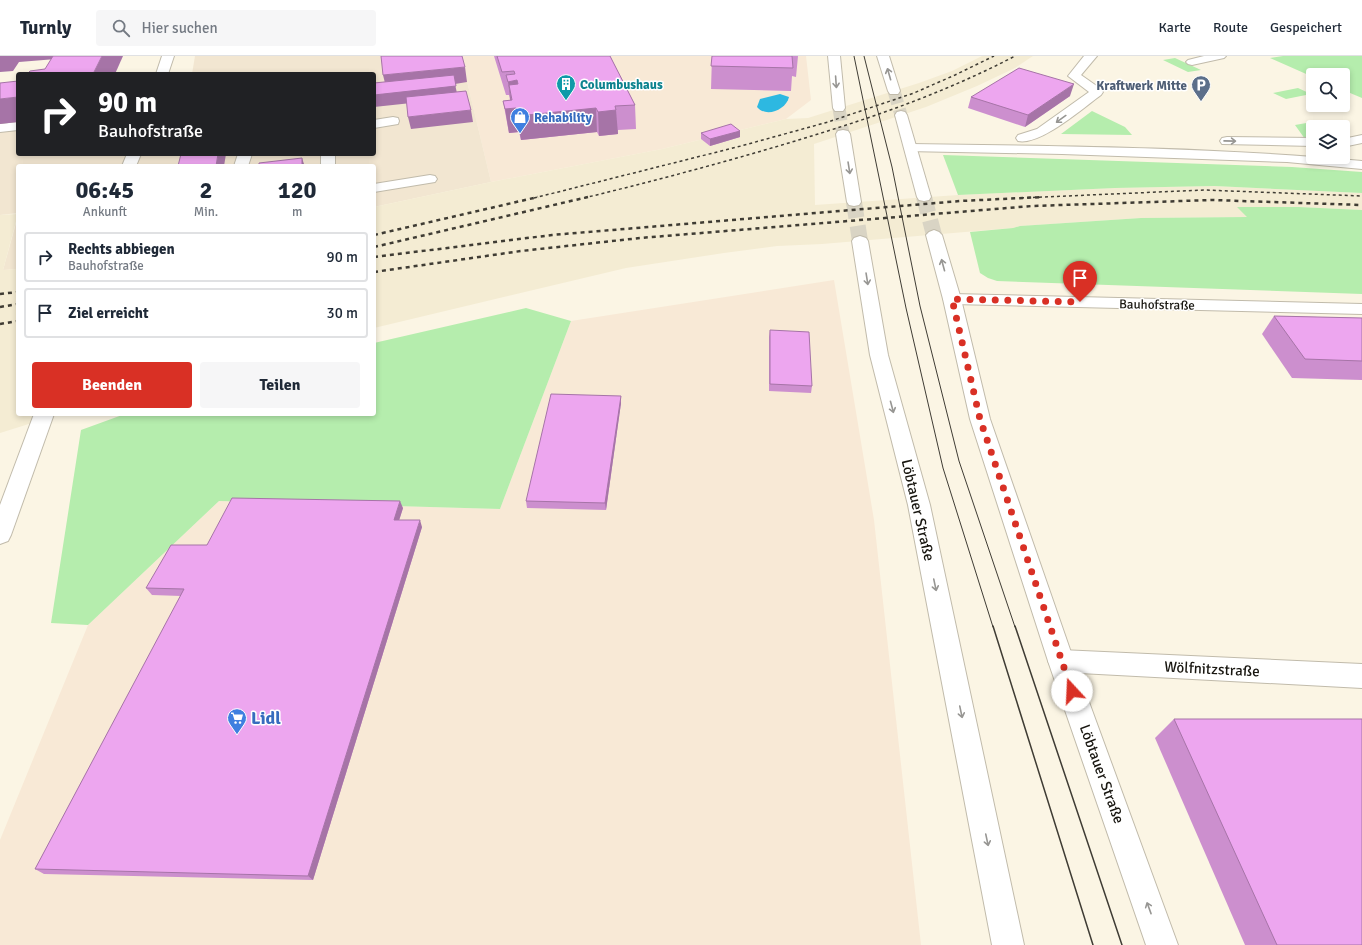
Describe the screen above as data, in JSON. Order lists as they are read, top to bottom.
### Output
{
  "streets": {
    "main road": ["Bauhofstraße", "Löbtauer Straße", "Wölfnitzstraße"]
  },
  "crossings": [
    ["Bauhofstraße", "Löbtauer Straße"],
    ["Löbtauer Straße", "Wölfnitzstraße"]
  ],
  "places": {
    "building": ["Columbushaus"],
    "parking": ["Kraftwerk Mitte"],
    "shop": ["Rehability"],
    "supermarket": ["Lidl"]
  },
  "page": {
    "header": "Turnly",
    "search": "Hier suchen",
    "nav": ["Karte", "Route", "Gespeichert"],
    "turn": ["90 m", "Bauhofstraße"],
    "eta": [
      "06:45",
      "Ankunft",
      "2",
      "Min.",
      "120",
      "m"
    ],
    "list": [
      {
        "name": "Rechts abbiegen",
        "note": "Bauhofstraße",
        "value": "90 m"
      },
      {
        "name": "Ziel erreicht",
        "value": "30 m"
      }
    ],
    "buttons": ["Beenden", "Teilen"]
  }
}
